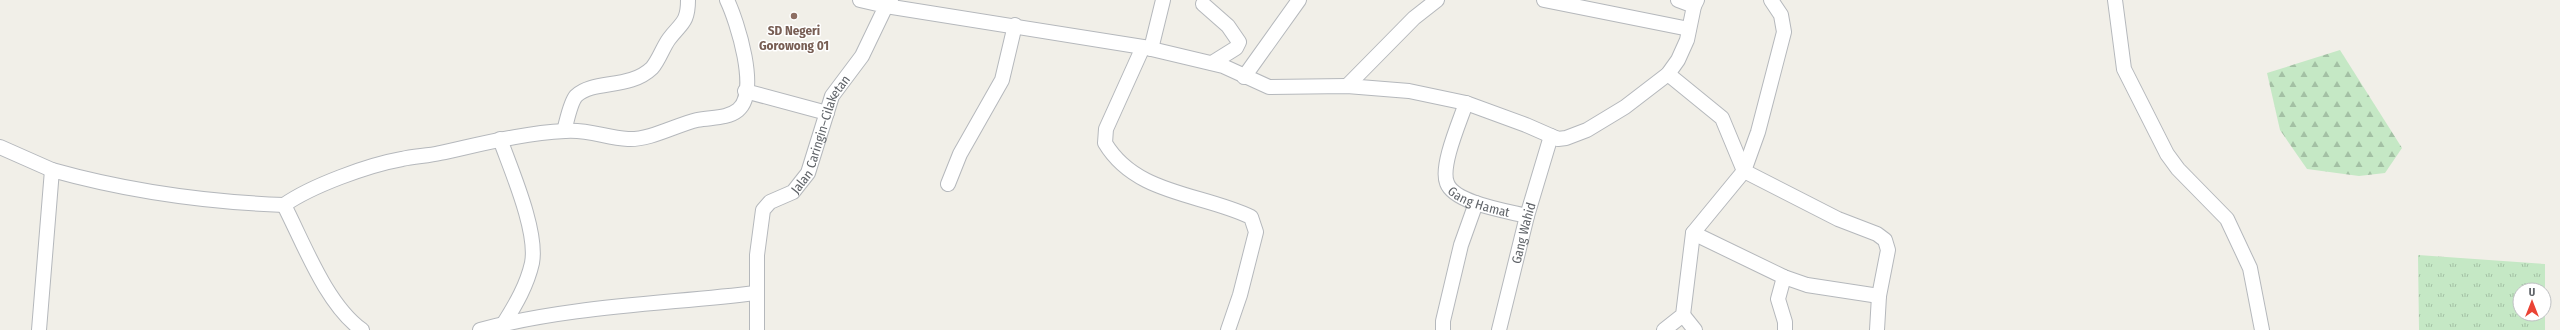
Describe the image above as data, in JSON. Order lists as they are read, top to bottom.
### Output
{
  "streets": {
    "street": ["Jalan Caringin–Cilaketan", "Gang Hamat", "Gang Wahid"]
  },
  "crossings": [
    ["Gang Hamat", "Gang Wahid"]
  ],
  "places": ["SD Negeri Gorowong 01"],
  "north": "top"
}
